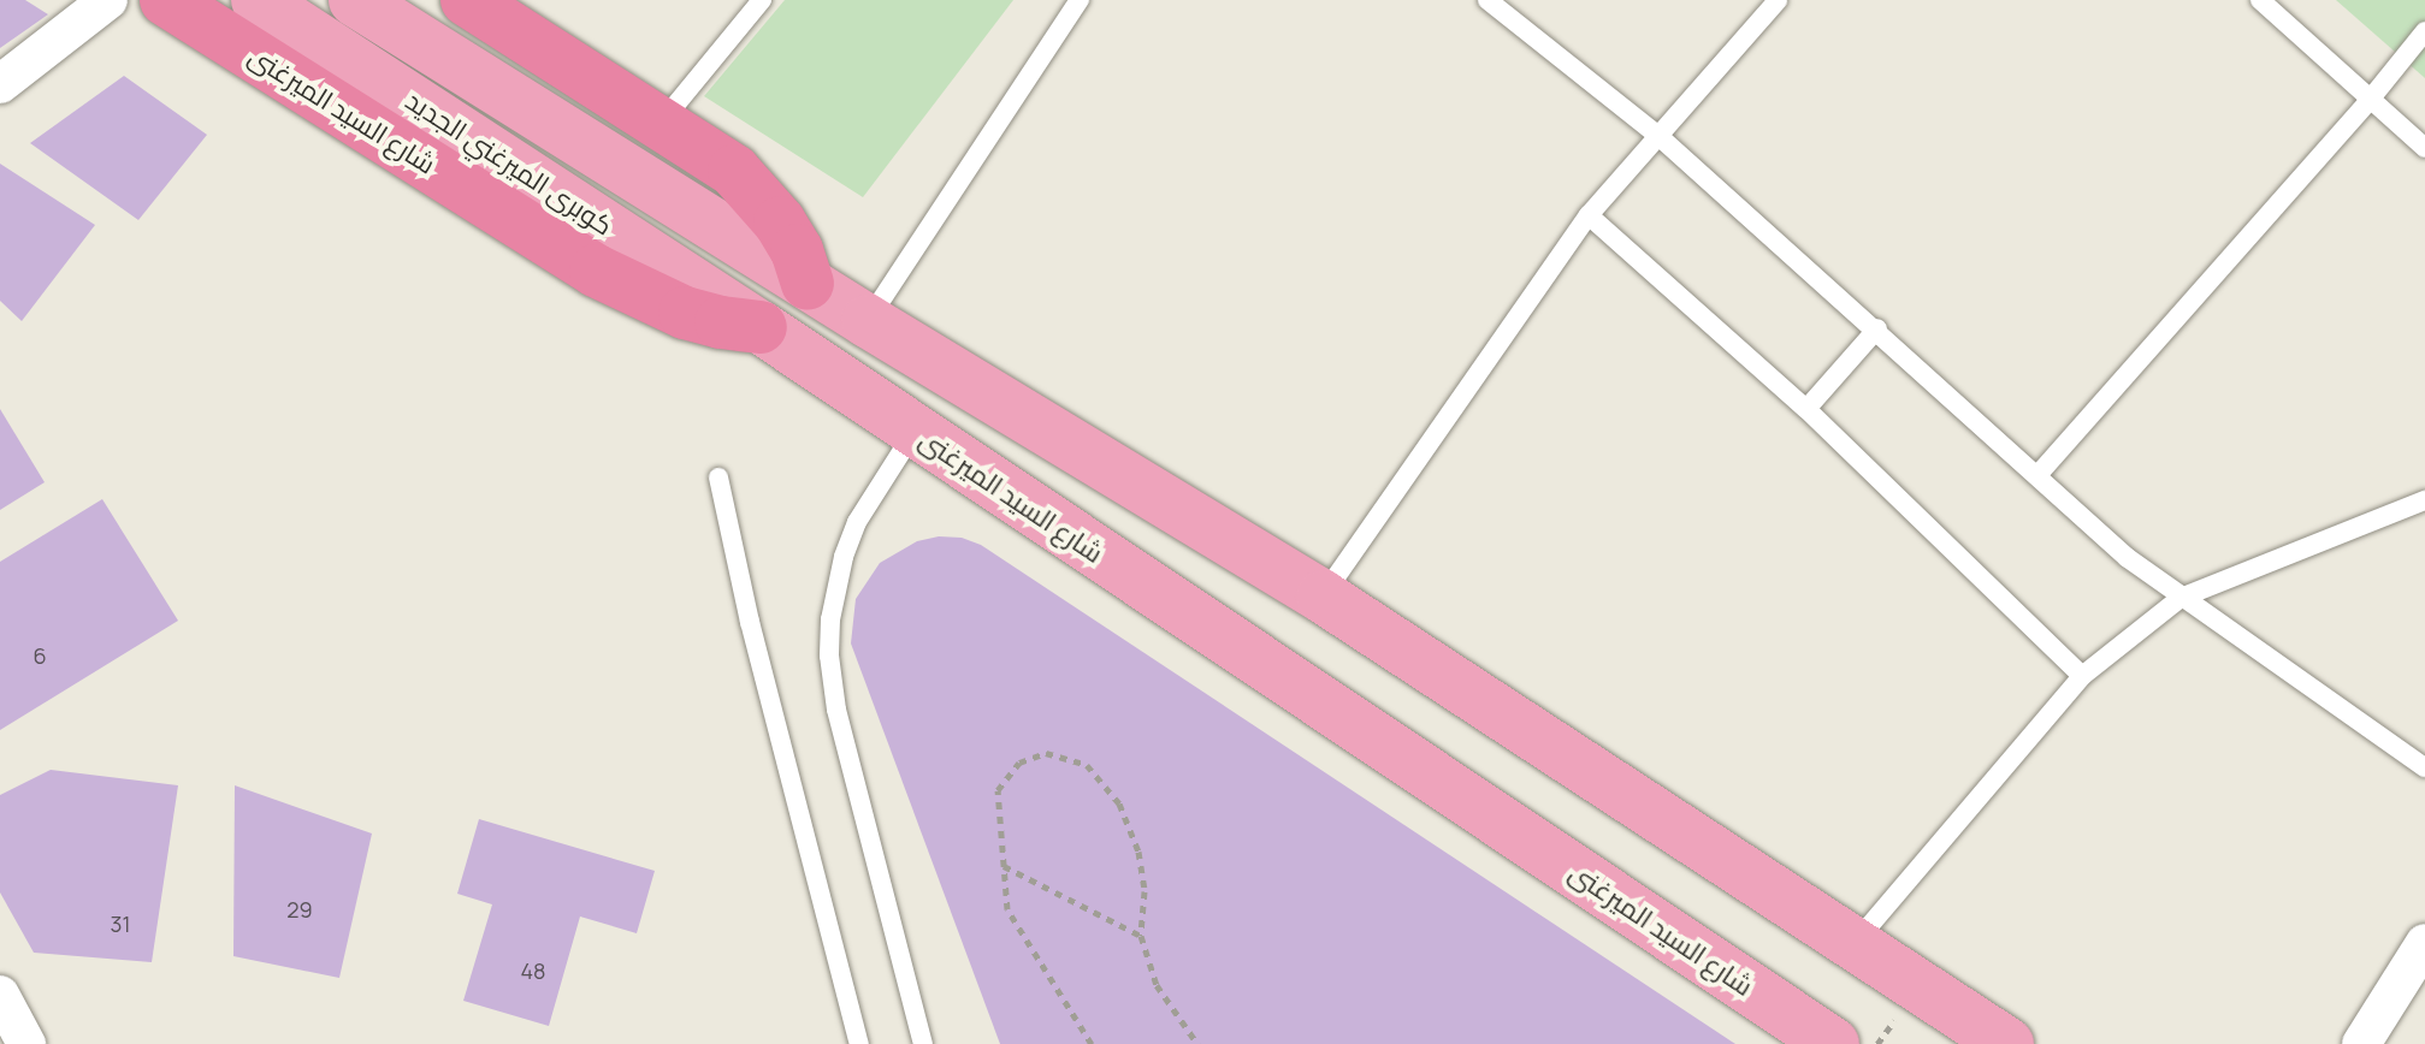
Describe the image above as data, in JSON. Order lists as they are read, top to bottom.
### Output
{
  "streets": {
    "highway": ["شارع السيد الميرغنى"],
    "main road": ["كوبرى الميرغني الجديد"]
  },
  "crossings": [
    ["شارع السيد الميرغنى", "كوبرى الميرغني الجديد"]
  ],
  "house_numbers": [
    "6",
    "29",
    "31",
    "48"
  ]
}
